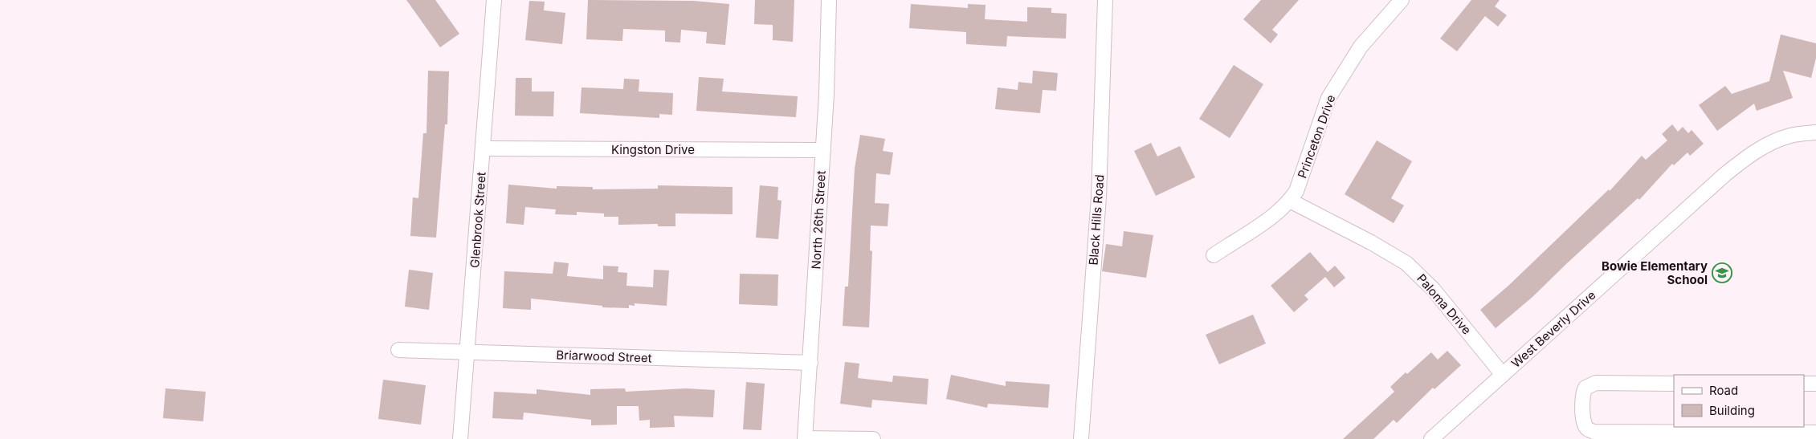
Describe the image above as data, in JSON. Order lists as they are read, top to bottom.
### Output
{
  "streets": {
    "street": [
      "Princeton Drive",
      "Kingston Drive",
      "Glenbrook Street",
      "North 26th Street",
      "Black Hills Road",
      "Paloma Drive",
      "West Beverly Drive",
      "Briarwood Street"
    ]
  },
  "crossings": [
    ["Princeton Drive", "Paloma Drive"],
    ["Kingston Drive", "Glenbrook Street"],
    ["Kingston Drive", "North 26th Street"],
    ["Glenbrook Street", "Briarwood Street"],
    ["North 26th Street", "Briarwood Street"],
    ["Paloma Drive", "West Beverly Drive"]
  ],
  "places": {
    "school or university": ["Bowie Elementary School"]
  },
  "legend": ["Road", "Building"]
}
